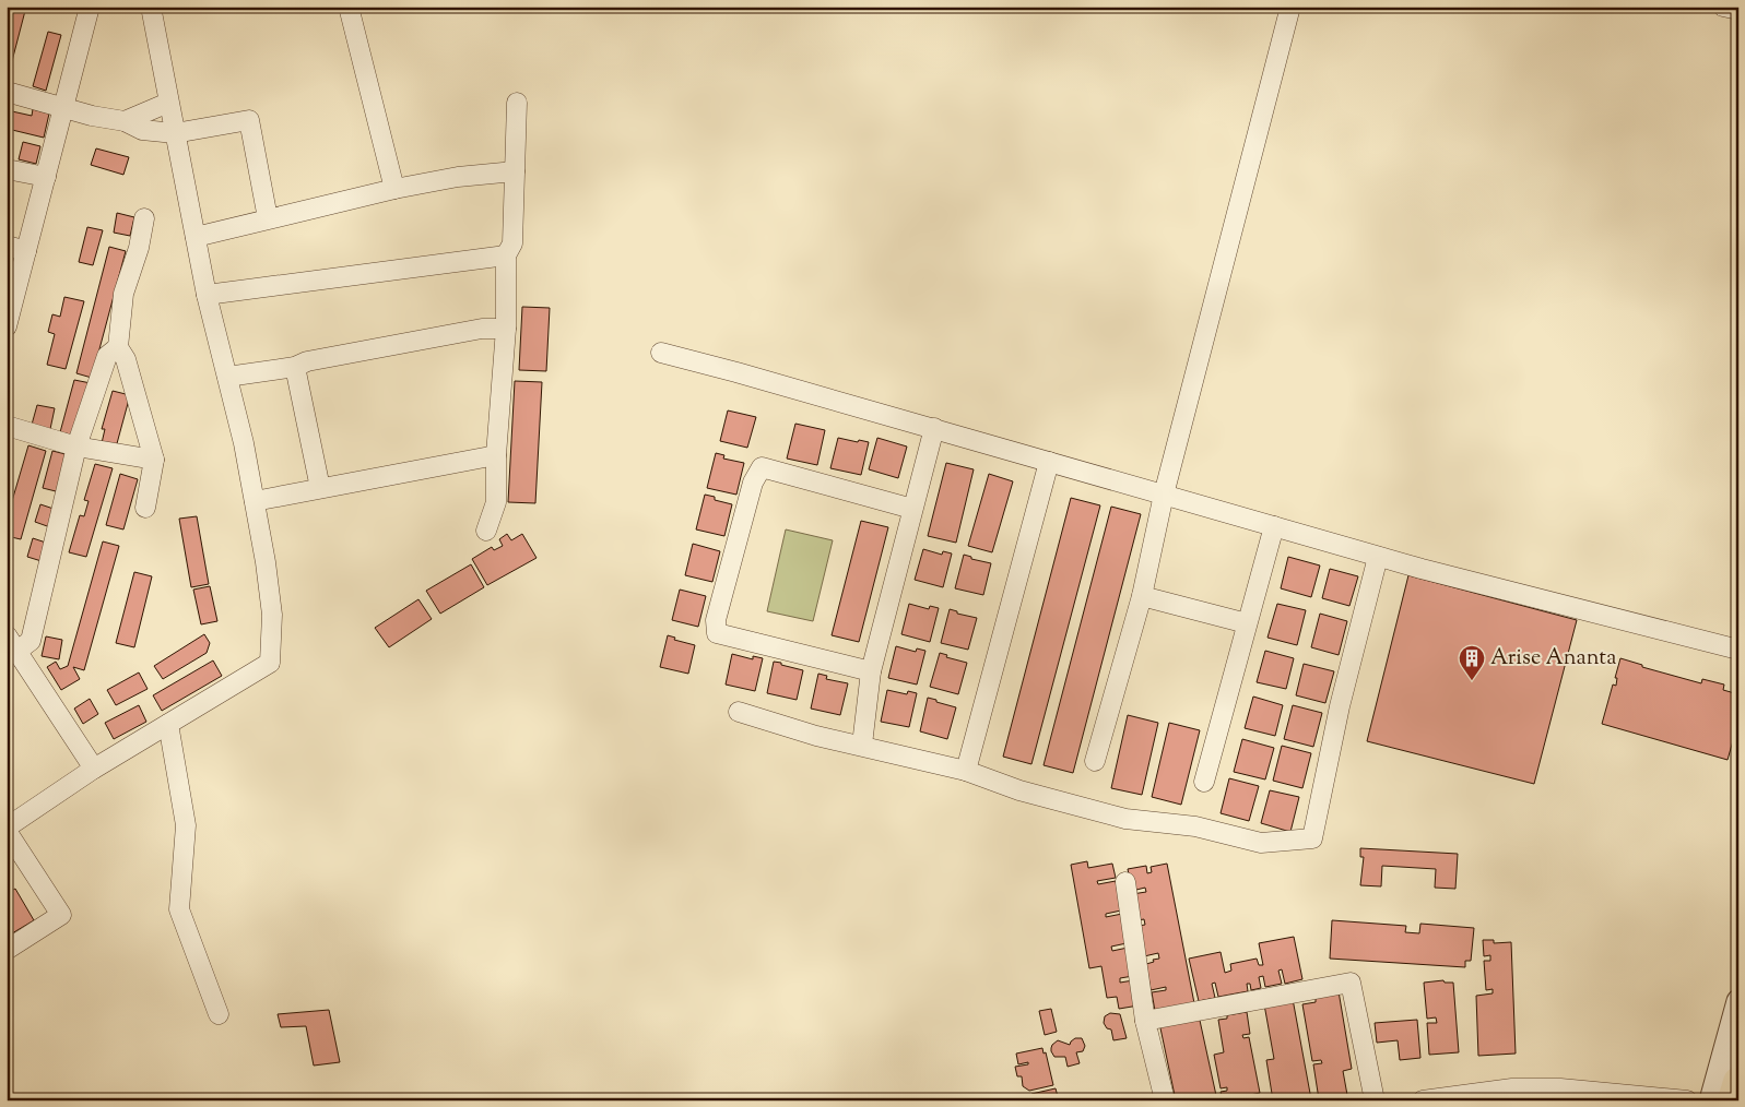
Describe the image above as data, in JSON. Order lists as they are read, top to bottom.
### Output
{
  "places": {
    "building": ["Arise Ananta"]
  }
}
